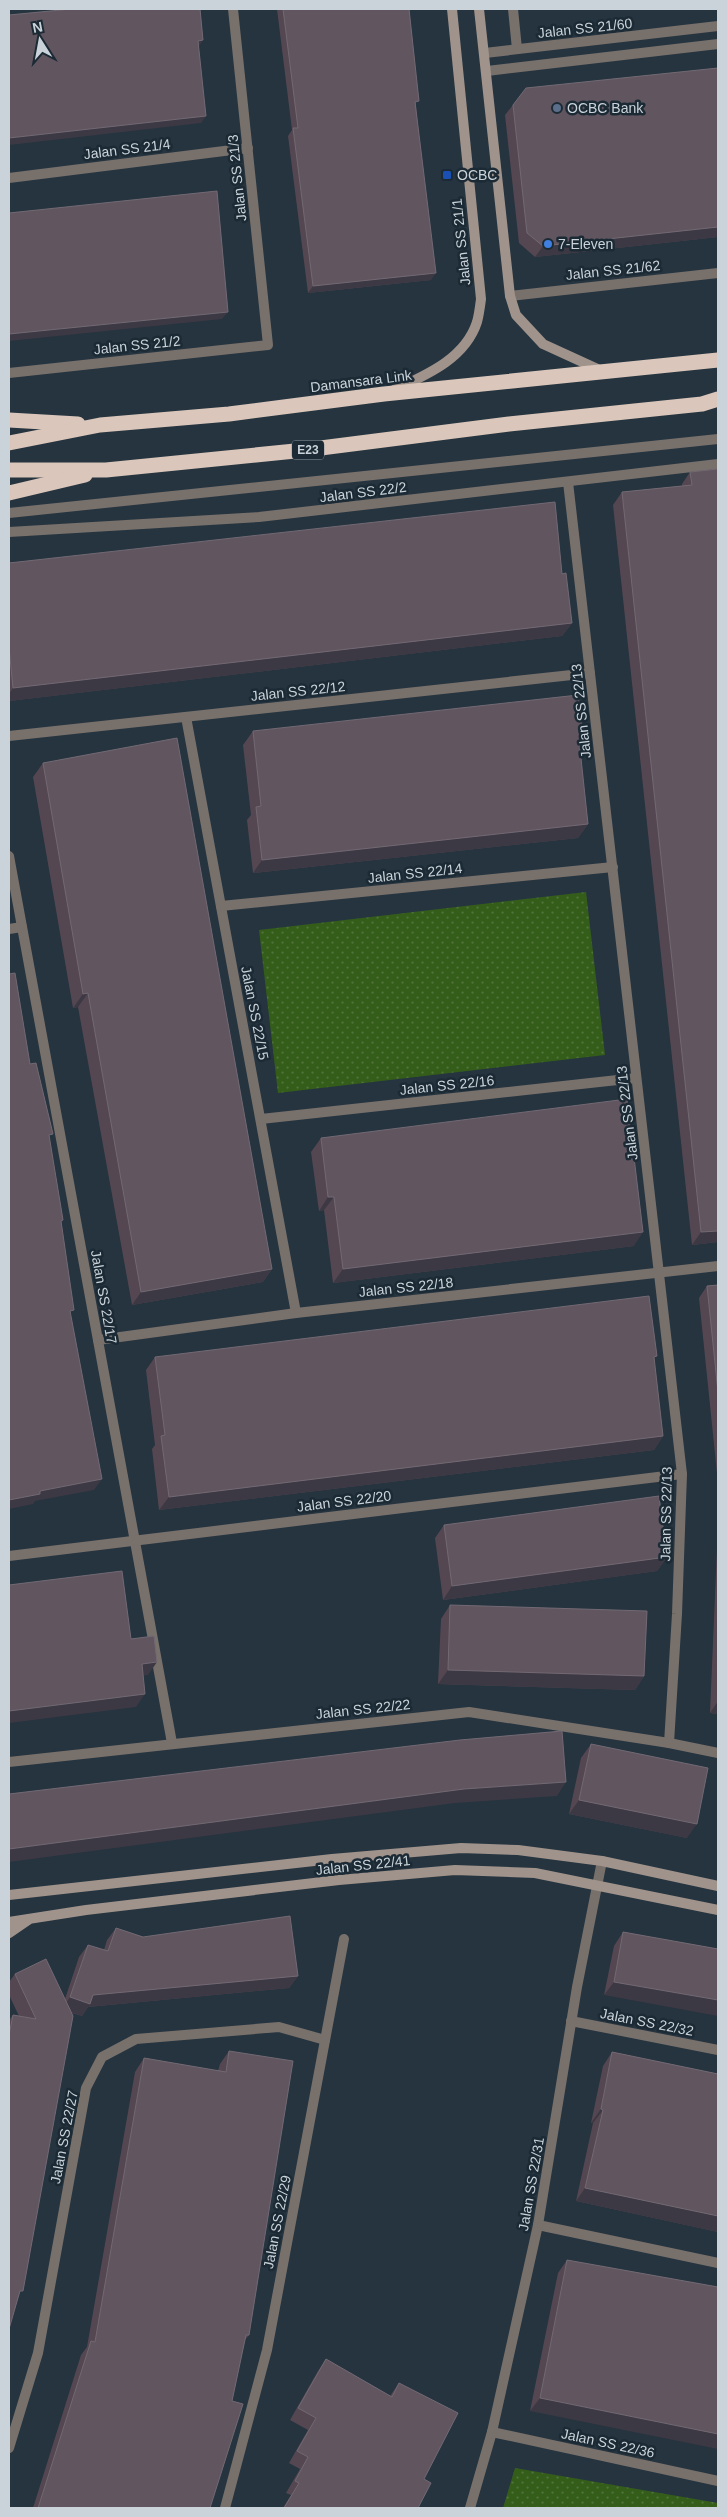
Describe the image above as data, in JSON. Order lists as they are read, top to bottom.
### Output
{
  "streets": {
    "highway": ["Damansara Link", "E23"],
    "street": [
      "Jalan SS 21/60",
      "Jalan SS 21/4",
      "Jalan SS 21/3",
      "Jalan SS 21/1",
      "Jalan SS 21/62",
      "Jalan SS 21/2",
      "Jalan SS 22/2",
      "Jalan SS 22/12",
      "Jalan SS 22/13",
      "Jalan SS 22/14",
      "Jalan SS 22/15",
      "Jalan SS 22/16",
      "Jalan SS 22/18",
      "Jalan SS 22/17",
      "Jalan SS 22/20",
      "Jalan SS 22/22",
      "Jalan SS 22/41",
      "Jalan SS 22/32",
      "Jalan SS 22/27",
      "Jalan SS 22/31",
      "Jalan SS 22/29",
      "Jalan SS 22/36"
    ]
  },
  "crossings": [
    ["Jalan SS 21/4", "Jalan SS 21/3"],
    ["Jalan SS 21/3", "Jalan SS 21/2"],
    ["Jalan SS 21/1", "Damansara Link"],
    ["Jalan SS 22/2", "Jalan SS 22/13"],
    ["Jalan SS 22/12", "Jalan SS 22/13"],
    ["Jalan SS 22/12", "Jalan SS 22/15"],
    ["Jalan SS 22/13", "Jalan SS 22/14"],
    ["Jalan SS 22/13", "Jalan SS 22/16"],
    ["Jalan SS 22/13", "Jalan SS 22/18"],
    ["Jalan SS 22/13", "Jalan SS 22/20"],
    ["Jalan SS 22/13", "Jalan SS 22/22"],
    ["Jalan SS 22/14", "Jalan SS 22/15"],
    ["Jalan SS 22/15", "Jalan SS 22/16"],
    ["Jalan SS 22/15", "Jalan SS 22/18"],
    ["Jalan SS 22/18", "Jalan SS 22/17"],
    ["Jalan SS 22/17", "Jalan SS 22/20"],
    ["Jalan SS 22/17", "Jalan SS 22/22"],
    ["Jalan SS 22/41", "Jalan SS 22/31"],
    ["Jalan SS 22/32", "Jalan SS 22/31"],
    ["Jalan SS 22/27", "Jalan SS 22/29"],
    ["Jalan SS 22/31", "Jalan SS 22/36"]
  ],
  "places": {
    "other": ["OCBC Bank", "7-Eleven"],
    "transit": ["OCBC"]
  },
  "north": "top"
}
